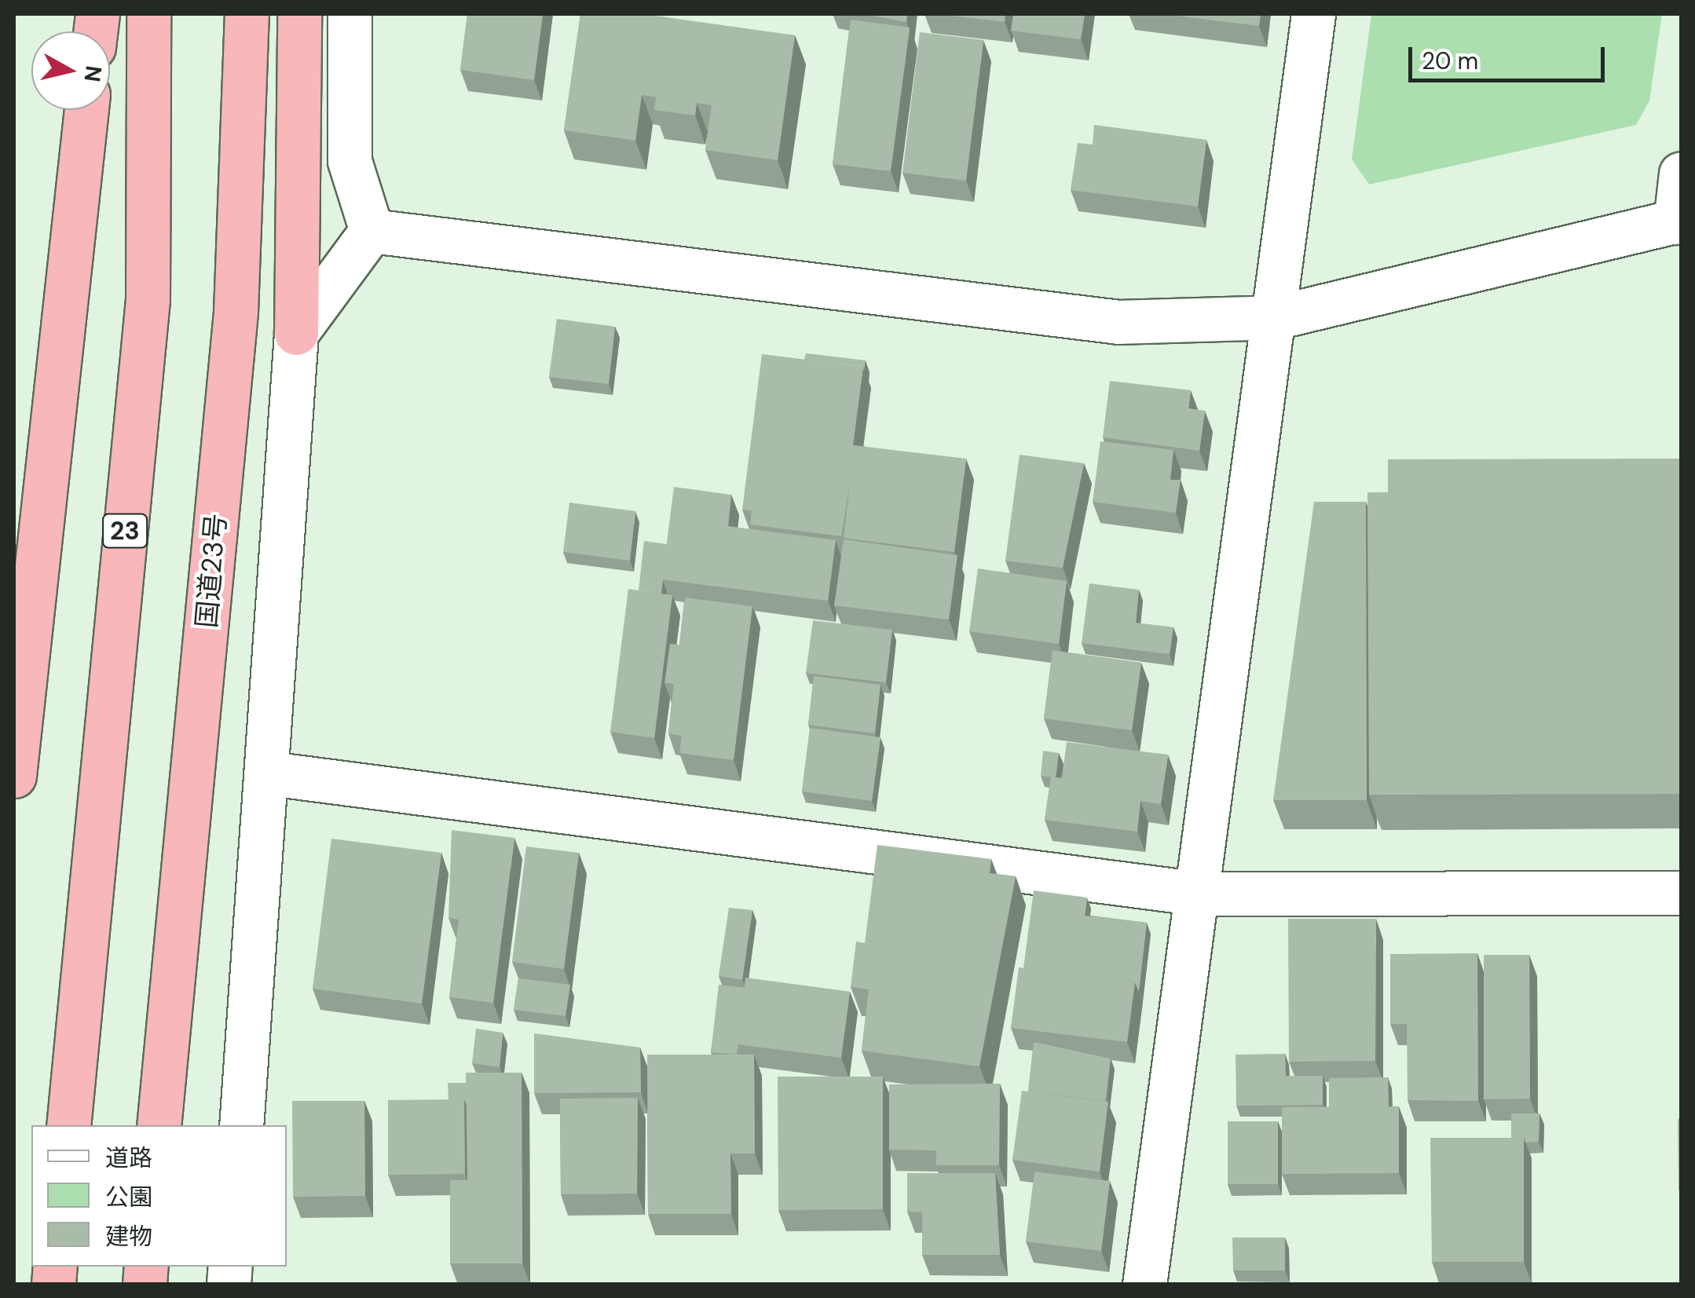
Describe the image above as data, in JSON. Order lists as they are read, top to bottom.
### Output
{
  "streets": {
    "highway": ["23", "国道23号"]
  },
  "legend": ["道路", "公園", "建物"],
  "scale_bar": "20 m",
  "north": "right"
}
